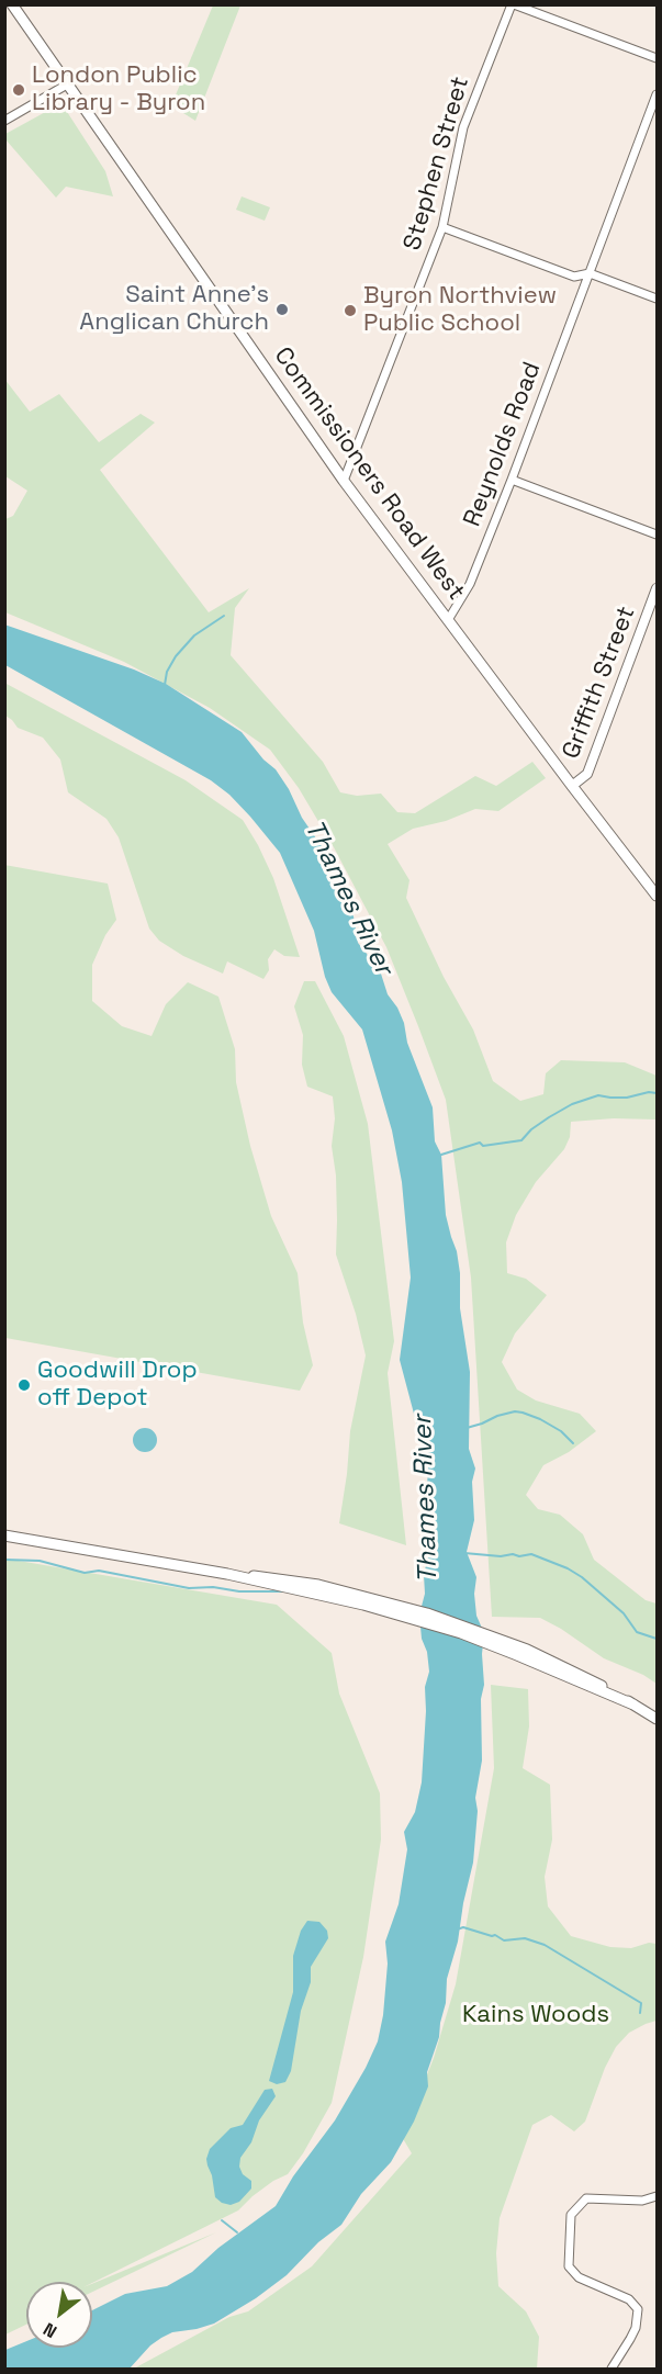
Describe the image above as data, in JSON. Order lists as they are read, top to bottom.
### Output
{
  "streets": {
    "main road": ["Commissioners Road West"],
    "street": ["Stephen Street", "Reynolds Road", "Griffith Street"]
  },
  "crossings": [
    ["Stephen Street", "Commissioners Road West"],
    ["Reynolds Road", "Commissioners Road West"],
    ["Commissioners Road West", "Griffith Street"]
  ],
  "water": ["Thames River"],
  "parks": ["Kains Woods"],
  "places": [
    "London Public Library - Byron",
    "Saint Anne's Anglican Church",
    "Byron Northview Public School",
    "Goodwill Drop off Depot"
  ],
  "north": "bottom left"
}
